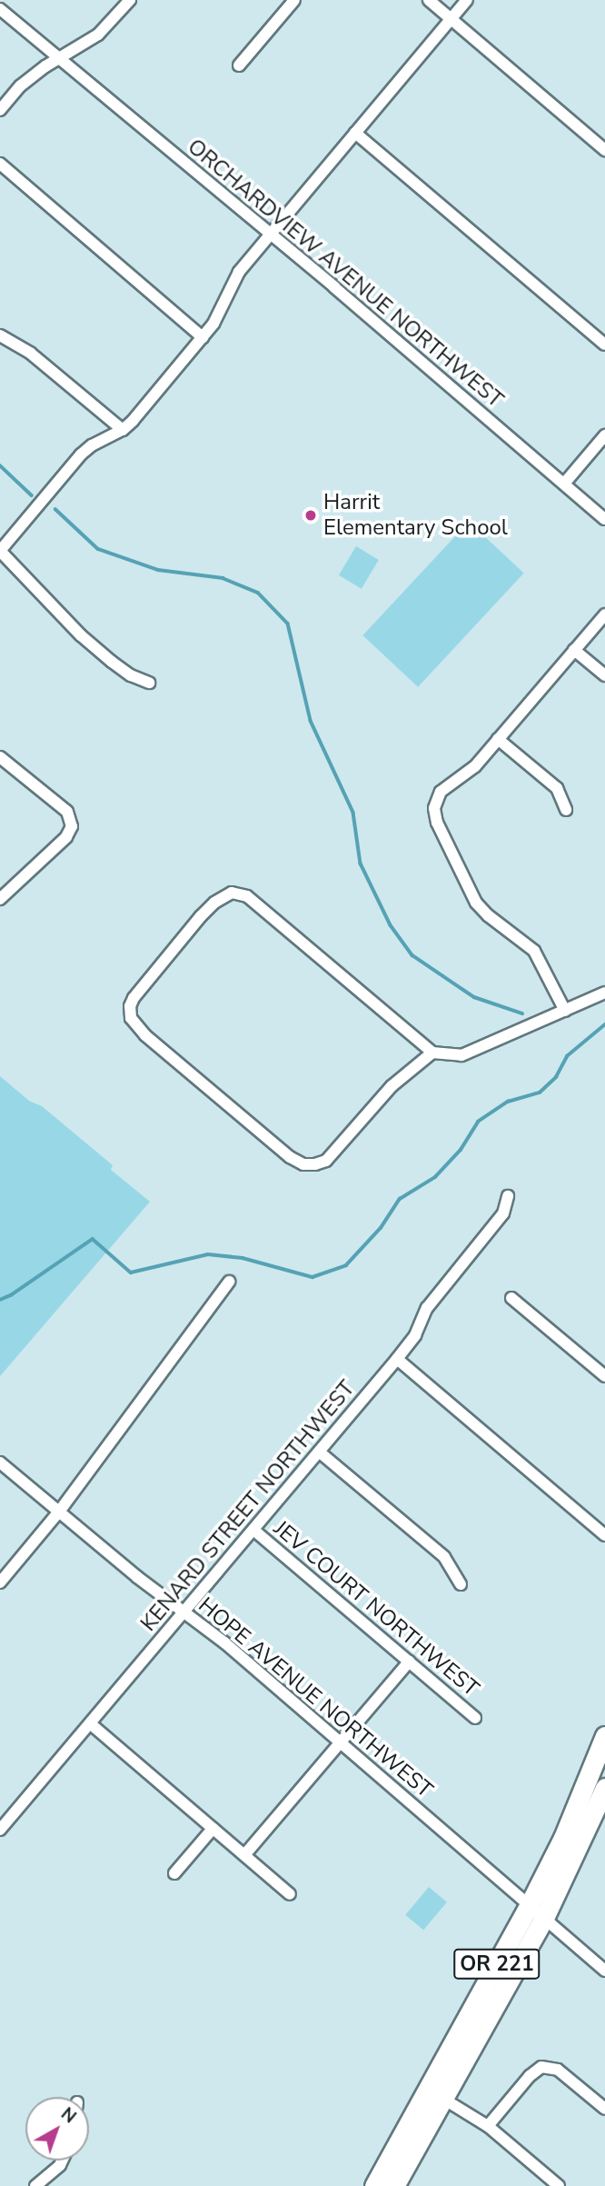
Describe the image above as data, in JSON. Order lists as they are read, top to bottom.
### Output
{
  "streets": {
    "main road": ["OR 221"],
    "street": [
      "ORCHARDVIEW AVENUE NORTHWEST",
      "KENARD STREET NORTHWEST",
      "JEV COURT NORTHWEST",
      "HOPE AVENUE NORTHWEST"
    ]
  },
  "crossings": [
    ["KENARD STREET NORTHWEST", "JEV COURT NORTHWEST"],
    ["KENARD STREET NORTHWEST", "HOPE AVENUE NORTHWEST"],
    ["HOPE AVENUE NORTHWEST", "OR 221"]
  ],
  "places": ["Harrit Elementary School"],
  "north": "top right"
}
